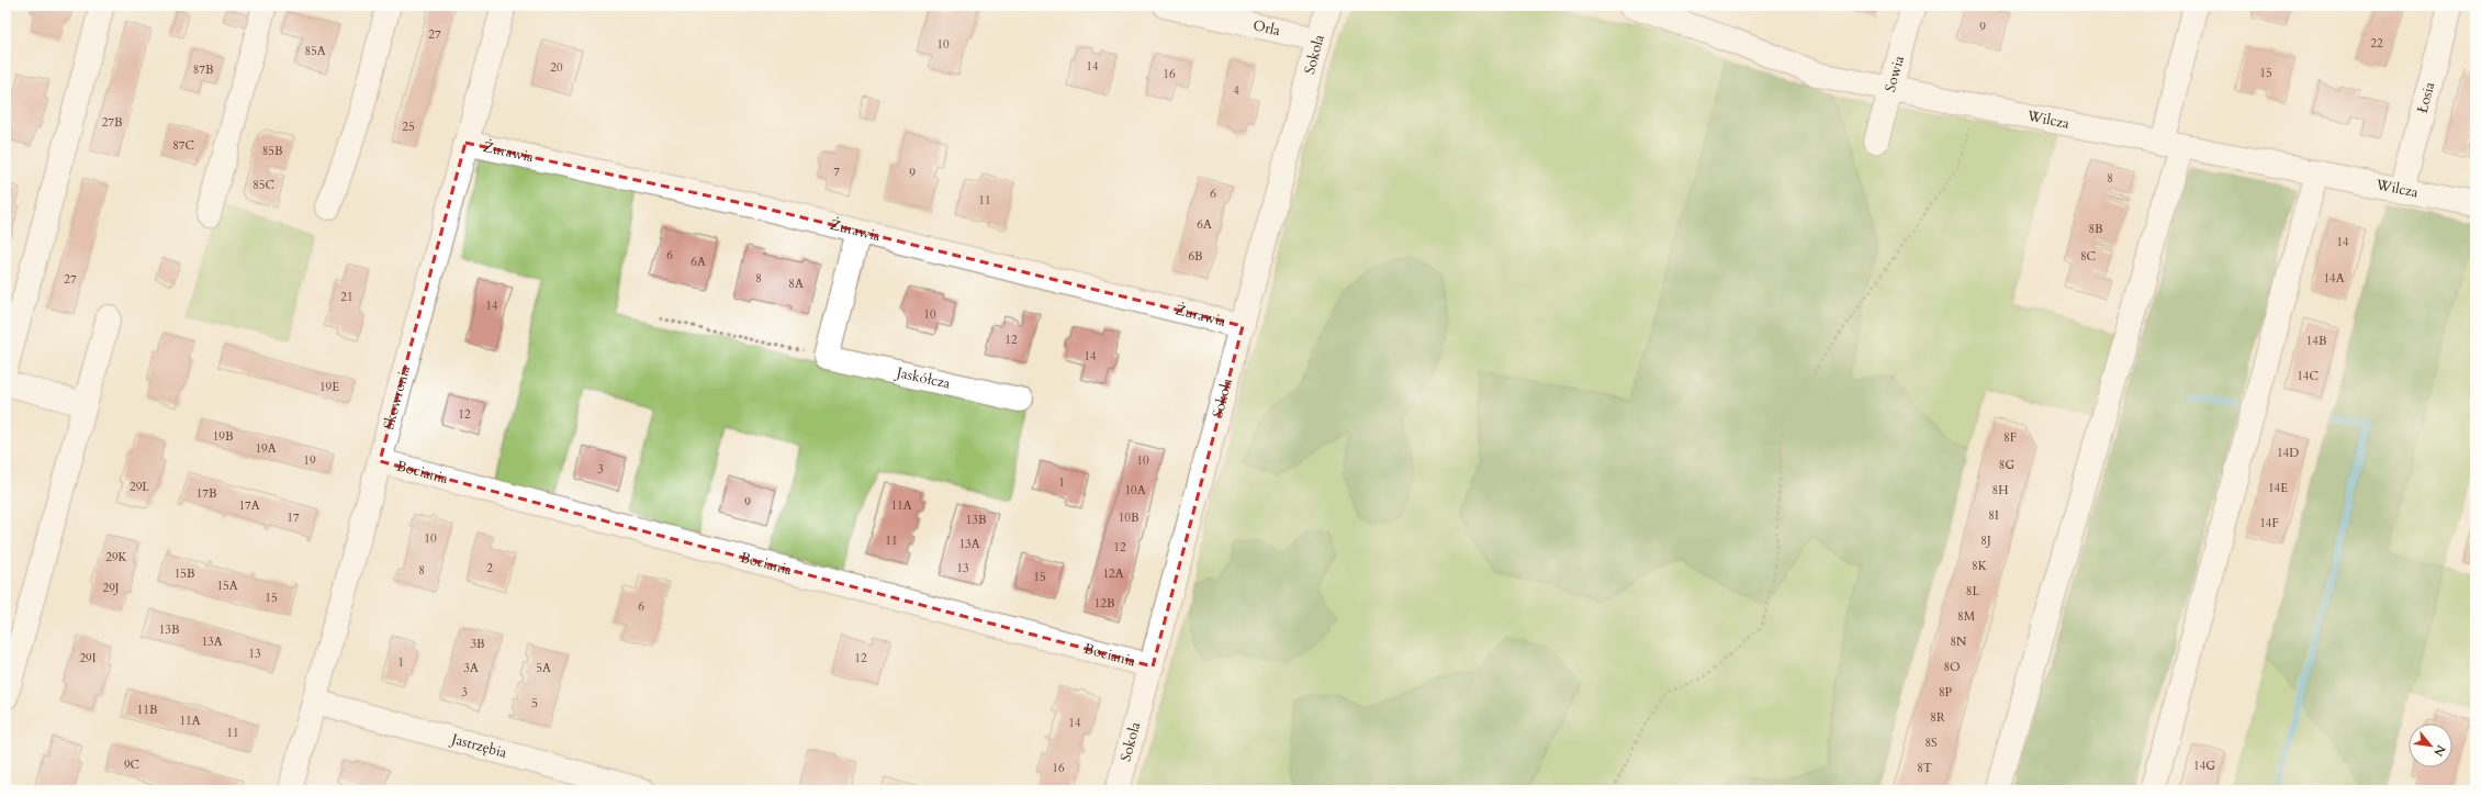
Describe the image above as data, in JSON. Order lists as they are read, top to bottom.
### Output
{
  "streets": {
    "street": [
      "Orla",
      "Sokola",
      "Sowia",
      "Łosia",
      "Wilcza",
      "Żurawia",
      "Jaskółcza",
      "Skowronia",
      "Bociania",
      "Jastrzębia"
    ]
  },
  "crossings": [
    ["Orla", "Sokola"],
    ["Sokola", "Żurawia"],
    ["Sokola", "Bociania"],
    ["Sowia", "Wilcza"],
    ["Łosia", "Wilcza"],
    ["Żurawia", "Skowronia"],
    ["Skowronia", "Bociania"],
    ["Skowronia", "Jastrzębia"]
  ],
  "house_numbers": [
    "9",
    "27",
    "22",
    "10",
    "85A",
    "14",
    "20",
    "87B",
    "15",
    "16",
    "4",
    "27B",
    "25",
    "87C",
    "85B",
    "7",
    "9",
    "8",
    "85C",
    "6",
    "11",
    "6A",
    "8B",
    "14",
    "6",
    "6B",
    "8C",
    "6A",
    "8",
    "14A",
    "27",
    "8A",
    "21",
    "14",
    "10",
    "12",
    "14B",
    "14",
    "14C",
    "19E",
    "12",
    "19B",
    "8F",
    "19A",
    "14D",
    "19",
    "10",
    "8G",
    "3",
    "1",
    "29L",
    "14E",
    "10A",
    "8H",
    "17B",
    "9",
    "17A",
    "11A",
    "8I",
    "17",
    "10B",
    "13B",
    "14F",
    "10",
    "11",
    "8J",
    "13A",
    "12",
    "29K",
    "8K",
    "2",
    "13",
    "8",
    "15B",
    "12A",
    "15",
    "15A",
    "29J",
    "8L",
    "15",
    "12B",
    "6",
    "8M",
    "13B",
    "13A",
    "8N",
    "3B",
    "13",
    "29I",
    "12",
    "1",
    "8O",
    "3A",
    "5A",
    "3",
    "8P",
    "5",
    "11B",
    "8R",
    "11A",
    "14",
    "11",
    "8S",
    "9C",
    "14G",
    "16",
    "8T"
  ],
  "north": "bottom right"
}
